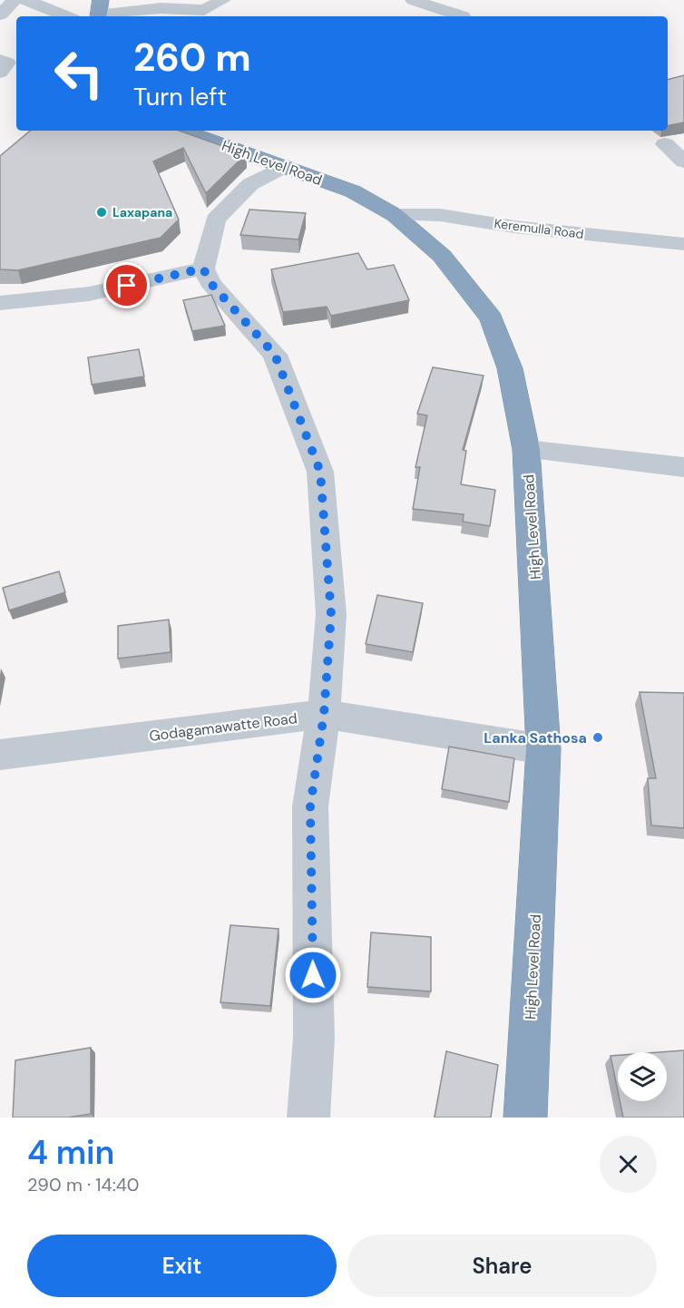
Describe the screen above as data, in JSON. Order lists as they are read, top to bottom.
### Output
{
  "streets": {
    "highway": ["High Level Road"],
    "street": ["Keremulla Road", "Godagamawatte Road"]
  },
  "crossings": [
    ["High Level Road", "Keremulla Road"],
    ["High Level Road", "Godagamawatte Road"]
  ],
  "places": ["Laxapana", "Lanka Sathosa"],
  "page": {
    "turn": ["260 m", "Turn left"],
    "heading": ["4 min", "290 m · 14:40"],
    "buttons": ["Exit", "Share"]
  }
}
